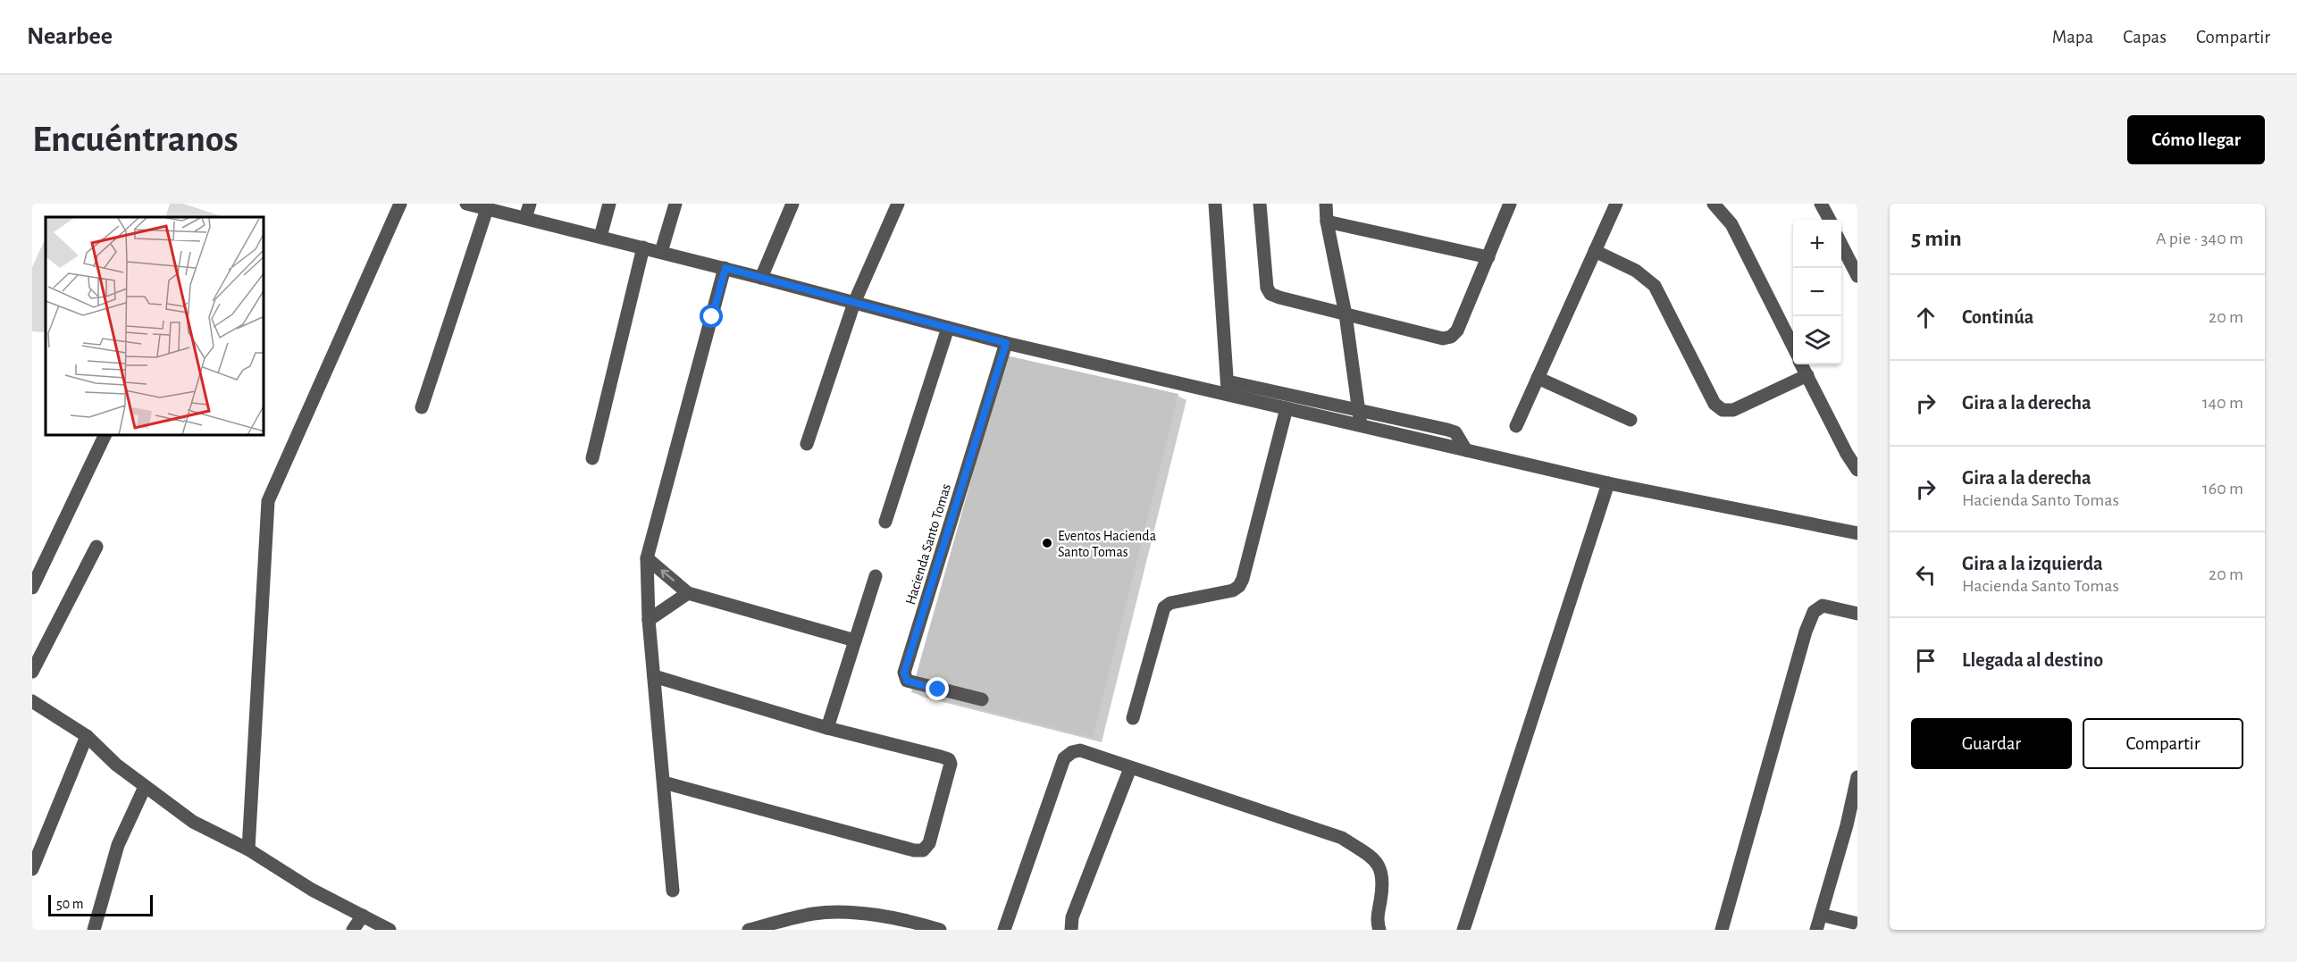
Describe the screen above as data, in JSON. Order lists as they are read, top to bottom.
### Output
{
  "streets": {
    "street": ["Hacienda Santo Tomas"]
  },
  "places": ["Eventos Hacienda Santo Tomas"],
  "scale_bar": "50 m",
  "page": {
    "header": "Nearbee",
    "nav": ["Mapa", "Capas", "Compartir"],
    "buttons": [
      "Cómo llegar",
      ["Guardar", "Compartir"]
    ],
    "title": "Encuéntranos",
    "heading": ["5 min", "A pie · 340 m"],
    "map_buttons": ["+", "−"],
    "list": [
      ["Continúa", "20 m"],
      ["Gira a la derecha", "140 m"],
      ["Gira a la derecha", "Hacienda Santo Tomas", "160 m"],
      ["Gira a la izquierda", "Hacienda Santo Tomas", "20 m"],
      "Llegada al destino"
    ],
    "scale": "50 m"
  }
}
